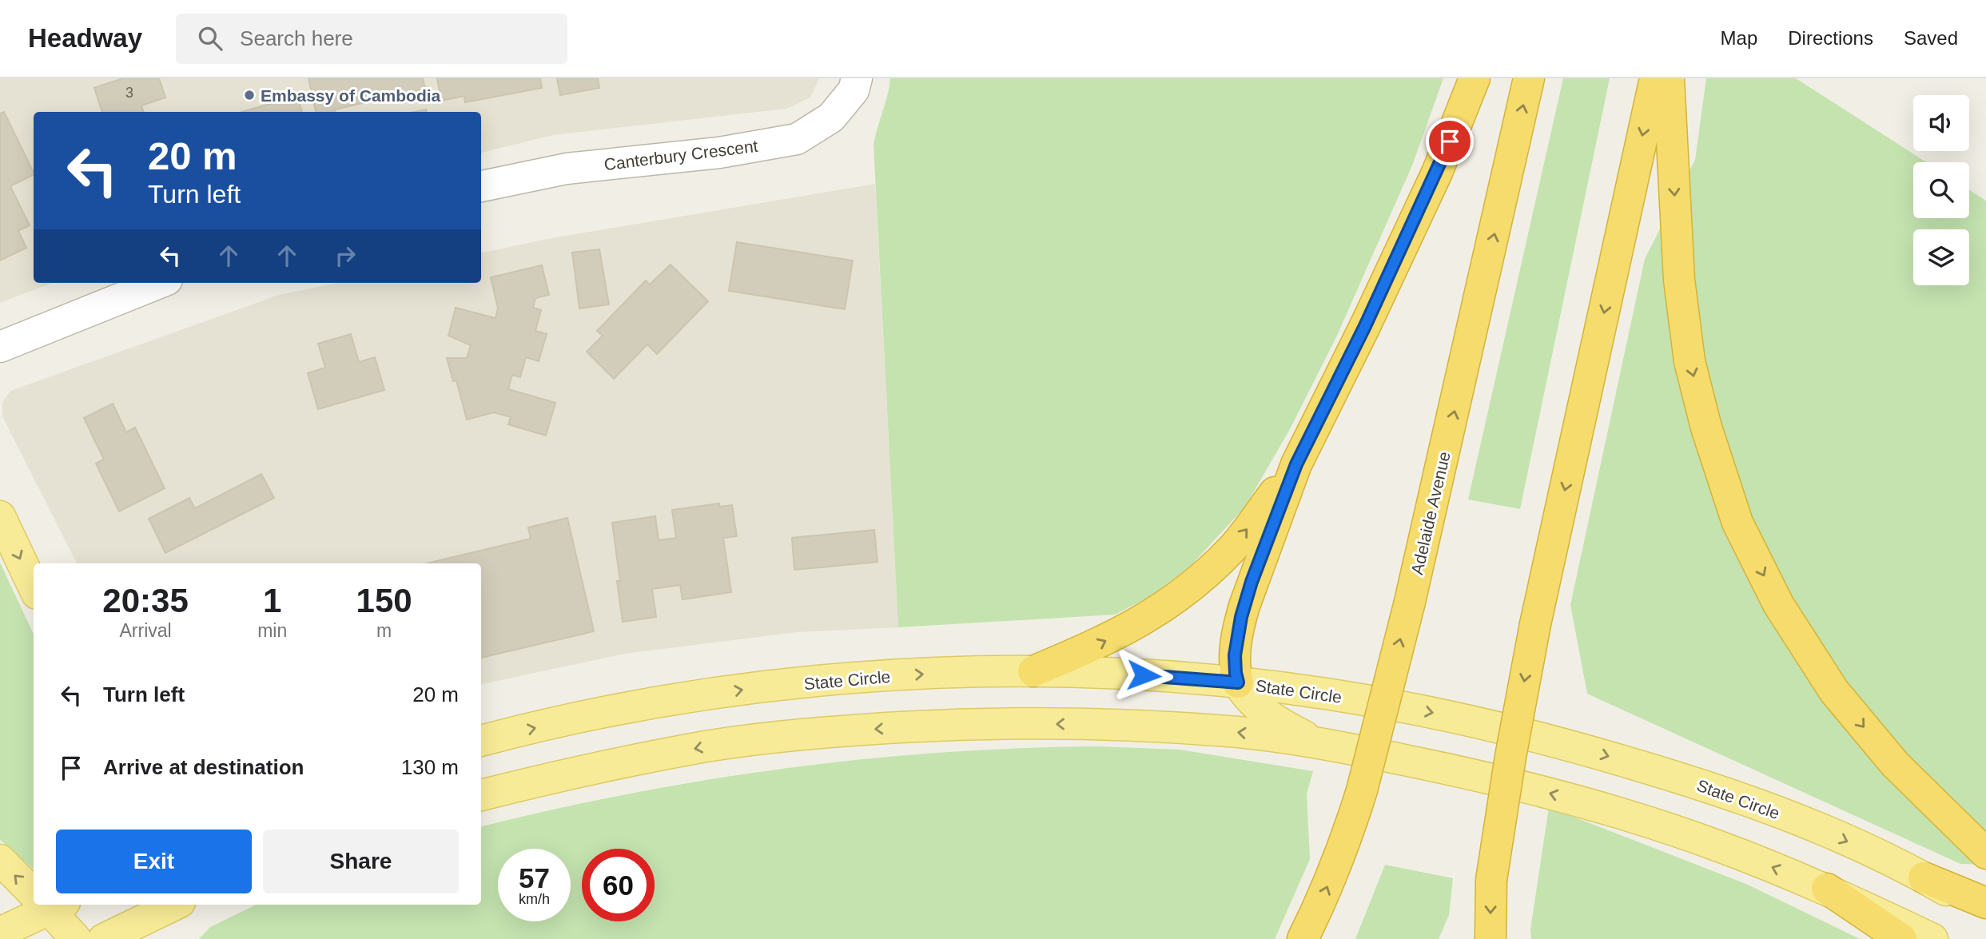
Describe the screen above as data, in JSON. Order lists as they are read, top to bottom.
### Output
{
  "streets": {
    "highway": ["Adelaide Avenue"],
    "main road": ["State Circle"],
    "street": ["Canterbury Crescent"]
  },
  "places": ["Embassy of Cambodia"],
  "house_numbers": ["3"],
  "page": {
    "header": "Headway",
    "search": "Search here",
    "nav": ["Map", "Directions", "Saved"],
    "turn": ["20 m", "Turn left"],
    "eta": [
      "20:35",
      "Arrival",
      "1",
      "min",
      "150",
      "m"
    ],
    "list": [
      {
        "name": "Turn left",
        "value": "20 m"
      },
      {
        "name": "Arrive at destination",
        "value": "130 m"
      }
    ],
    "buttons": ["Exit", "Share"],
    "speed": "57 km/h",
    "limit": "60"
  }
}
